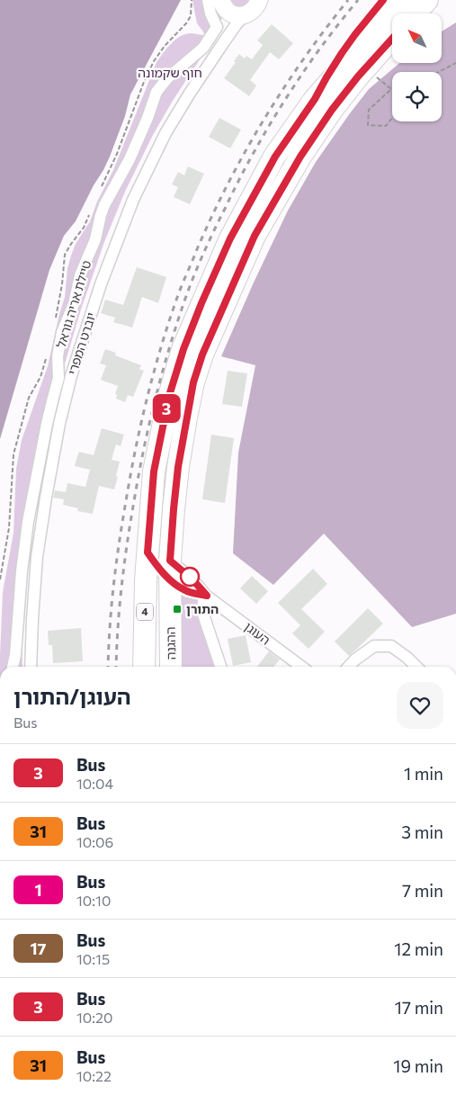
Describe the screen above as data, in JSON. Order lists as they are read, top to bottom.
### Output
{
  "streets": {
    "highway": ["4", "ההגנה"],
    "street": ["טיילת אריה גוראל", "יוברט המפרי", "העוגן"]
  },
  "crossings": [
    ["העוגן", "ההגנה"]
  ],
  "parks": ["חוף שקמונה"],
  "places": {
    "transit": ["התורן"]
  },
  "lines": ["bus line 3"],
  "north": "top left",
  "page": {
    "on_map": "3",
    "heading": ["העוגן/התורן", "Bus"],
    "list": [
      {
        "mark": "3",
        "name": "Bus",
        "note": "10:04",
        "value": "1 min"
      },
      {
        "mark": "31",
        "name": "Bus",
        "note": "10:06",
        "value": "3 min"
      },
      {
        "mark": "1",
        "name": "Bus",
        "note": "10:10",
        "value": "7 min"
      },
      {
        "mark": "17",
        "name": "Bus",
        "note": "10:15",
        "value": "12 min"
      },
      {
        "mark": "3",
        "name": "Bus",
        "note": "10:20",
        "value": "17 min"
      },
      {
        "mark": "31",
        "name": "Bus",
        "note": "10:22",
        "value": "19 min"
      }
    ]
  }
}
